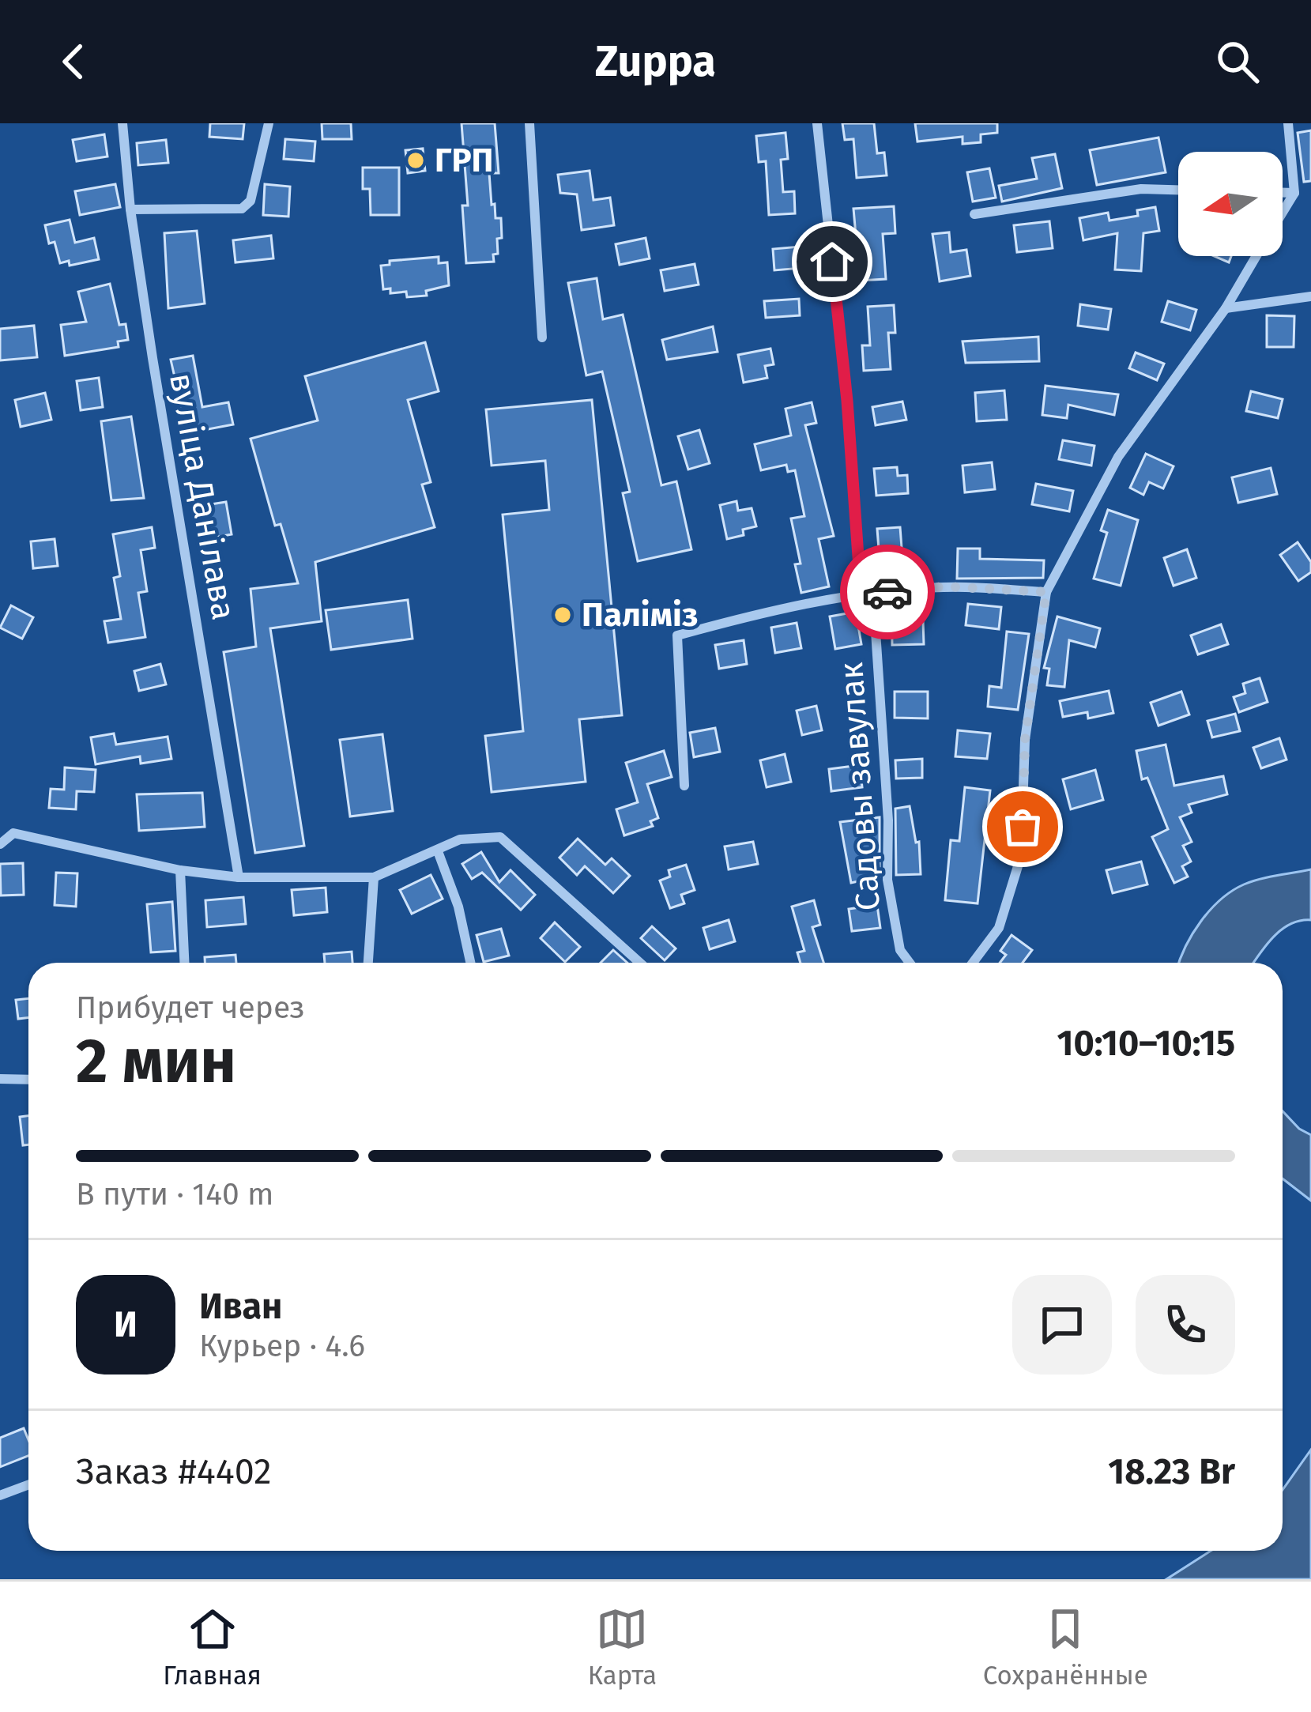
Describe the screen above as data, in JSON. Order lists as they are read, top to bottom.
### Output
{
  "streets": {
    "street": ["вуліца Данілава", "Садовы завулак"]
  },
  "places": ["ГРП", "Паліміз"],
  "north": "left",
  "page": {
    "header": "Zuppa",
    "heading": ["2 мин", "Прибудет через", "10:10–10:15"],
    "panel": [
      "Иван",
      "Курьер · 4.6",
      "Заказ #4402",
      "18.23 Br"
    ],
    "bar": "В пути · 140 m",
    "round": "И",
    "tabs": ["Главная", "Карта", "Сохранённые"]
  }
}
